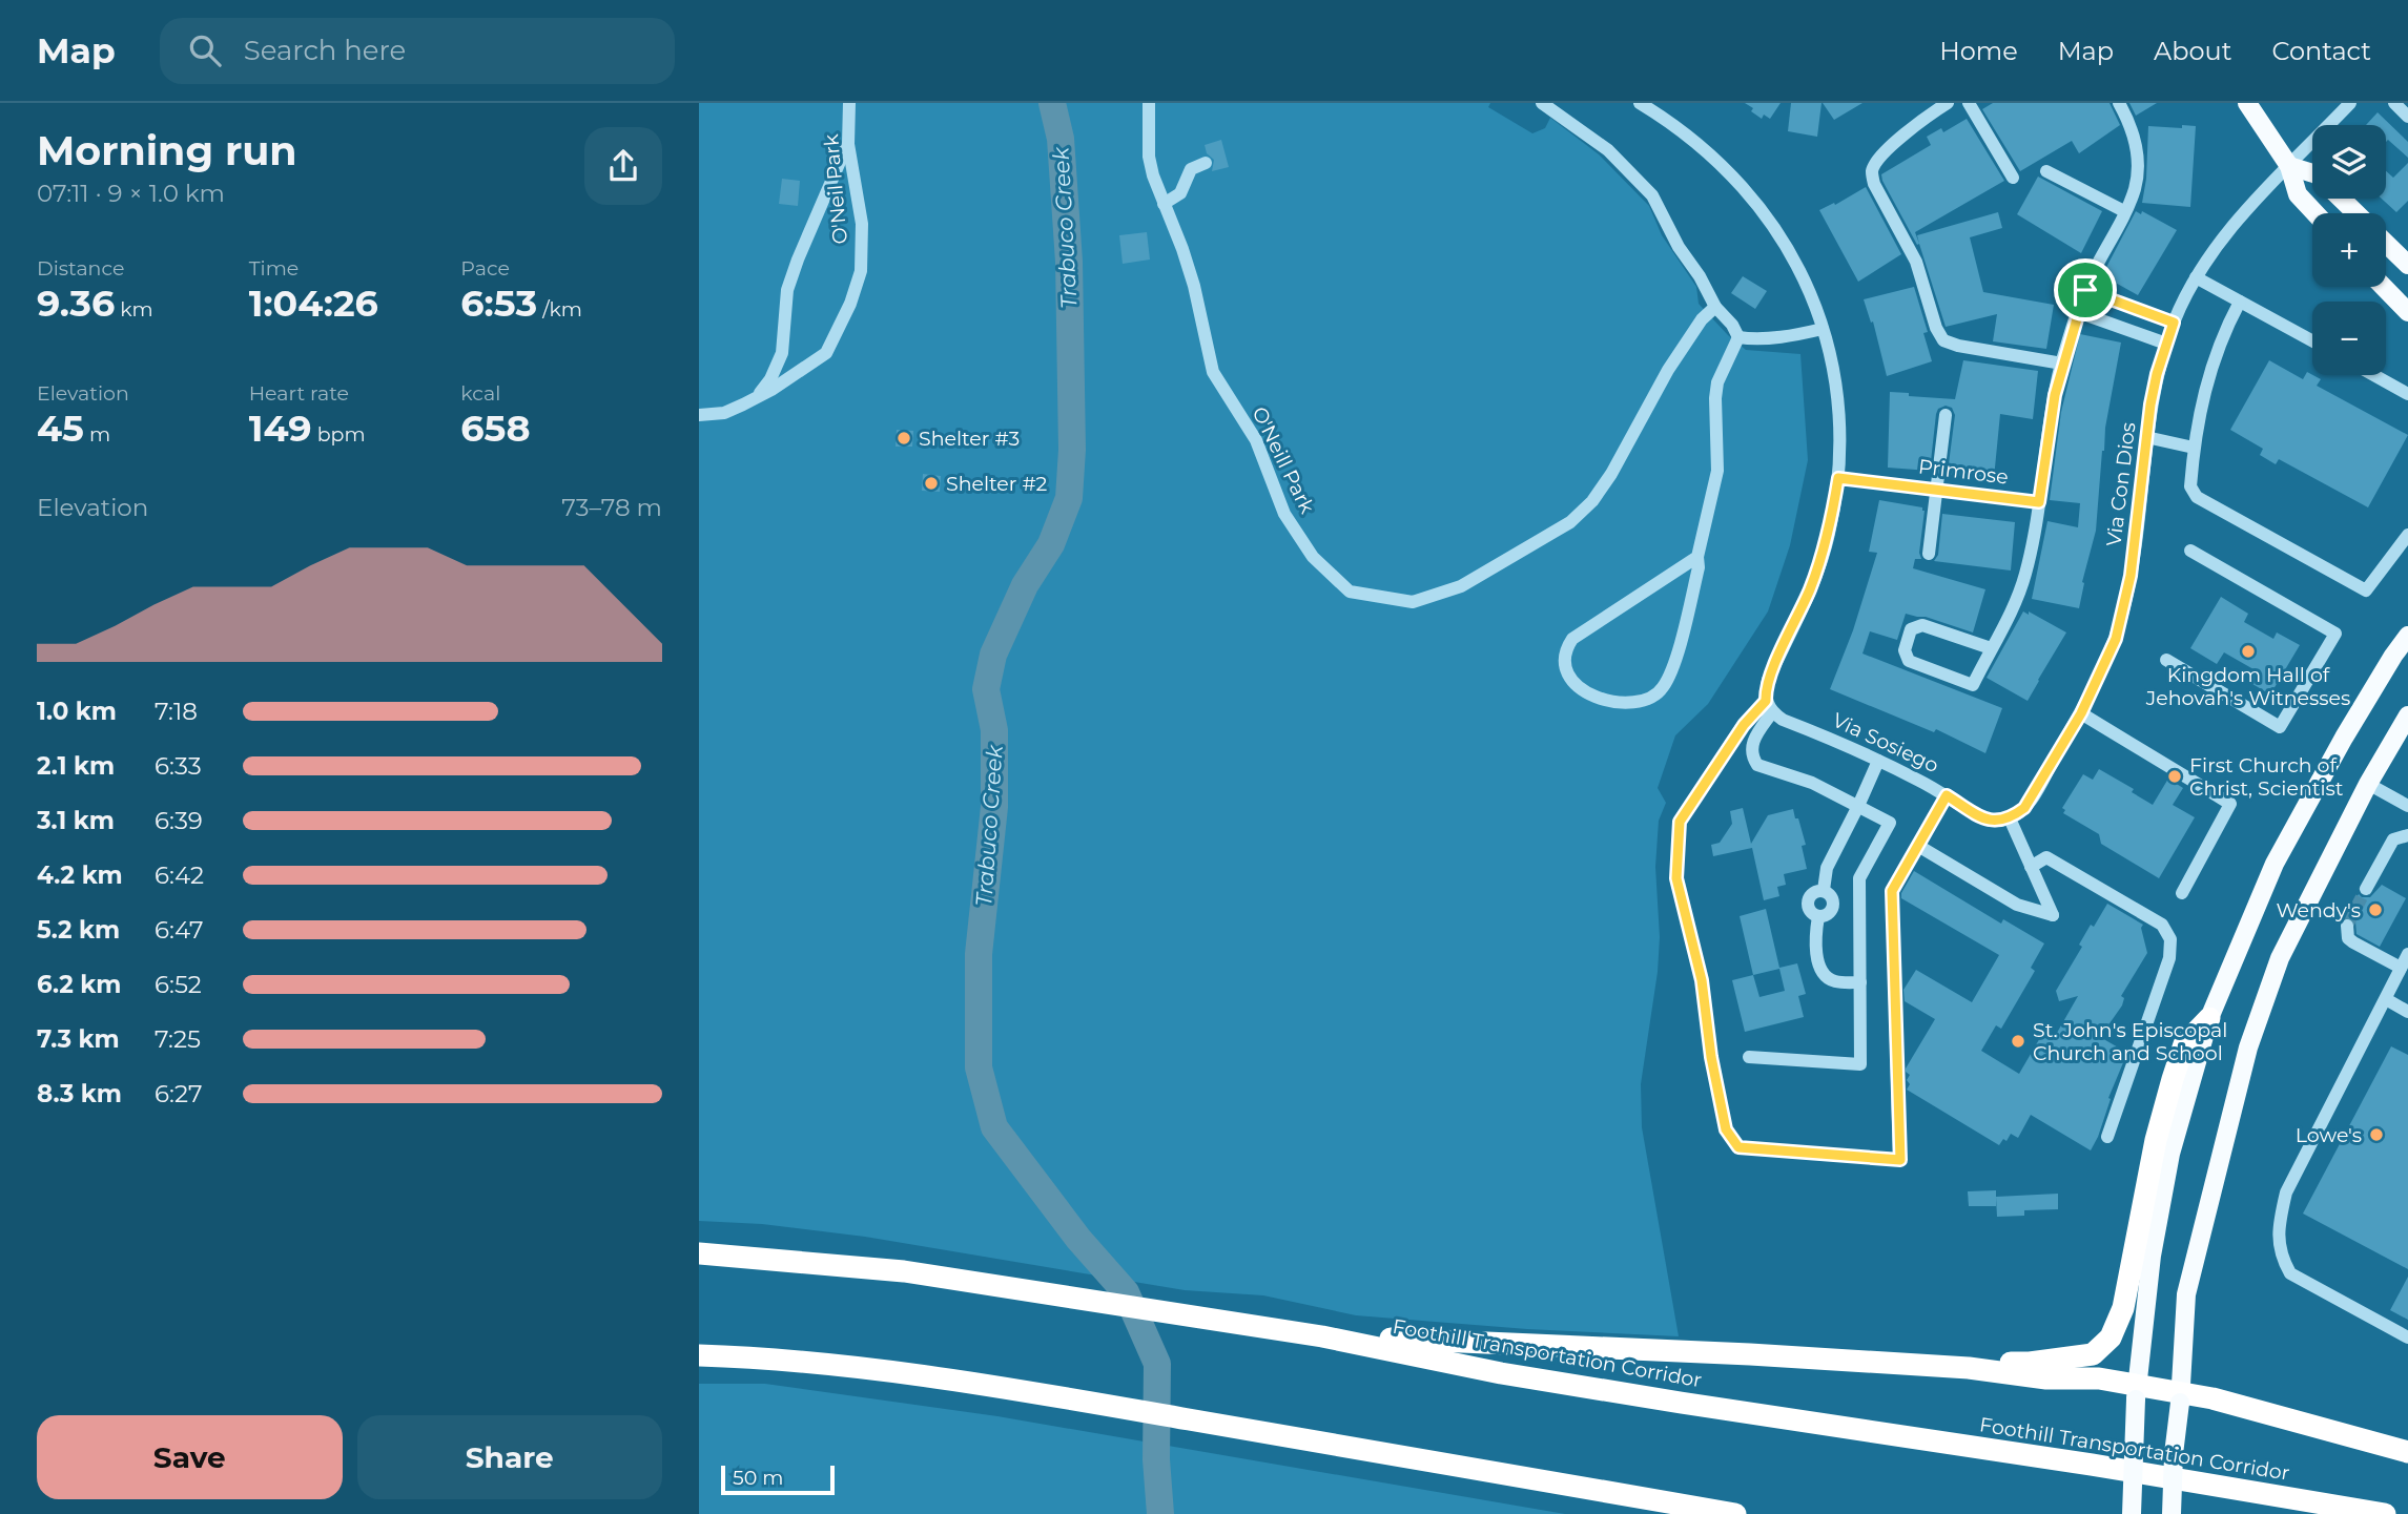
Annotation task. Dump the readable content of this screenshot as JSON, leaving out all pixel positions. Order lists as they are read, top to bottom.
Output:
{
  "streets": {
    "highway": ["Foothill Transportation Corridor"],
    "street": [
      "O'Neil Park",
      "O'Neill Park",
      "Primrose",
      "Via Con Dios",
      "Via Sosiego"
    ]
  },
  "crossings": [
    ["Via Con Dios", "Via Sosiego"]
  ],
  "water": ["Trabuco Creek"],
  "places": [
    "Shelter #3",
    "Shelter #2",
    "Kingdom Hall of Jehovah's Witnesses",
    "First Church of Christ, Scientist",
    "Wendy's",
    "St. John's Episcopal Church and School",
    "Lowe's"
  ],
  "scale_bar": "50 m",
  "page": {
    "header": "Map",
    "search": "Search here",
    "nav": [
      "Home",
      "Map",
      "About",
      "Contact"
    ],
    "heading": ["Morning run", "07:11 · 9 × 1.0 km"],
    "map_buttons": ["+", "−"],
    "stats": [
      ["Distance", "9.36 km"],
      ["Time", "1:04:26"],
      ["Pace", "6:53 /km"],
      ["Elevation", "45 m"],
      ["Heart rate", "149 bpm"],
      ["kcal", "658"]
    ],
    "chart": ["Elevation", "73–78 m"],
    "list": [
      {
        "name": "1.0 km",
        "note": "7:18"
      },
      {
        "name": "2.1 km",
        "note": "6:33"
      },
      {
        "name": "3.1 km",
        "note": "6:39"
      },
      {
        "name": "4.2 km",
        "note": "6:42"
      },
      {
        "name": "5.2 km",
        "note": "6:47"
      },
      {
        "name": "6.2 km",
        "note": "6:52"
      },
      {
        "name": "7.3 km",
        "note": "7:25"
      },
      {
        "name": "8.3 km",
        "note": "6:27"
      }
    ],
    "buttons": ["Save", "Share"],
    "scale": "50 m"
  }
}
